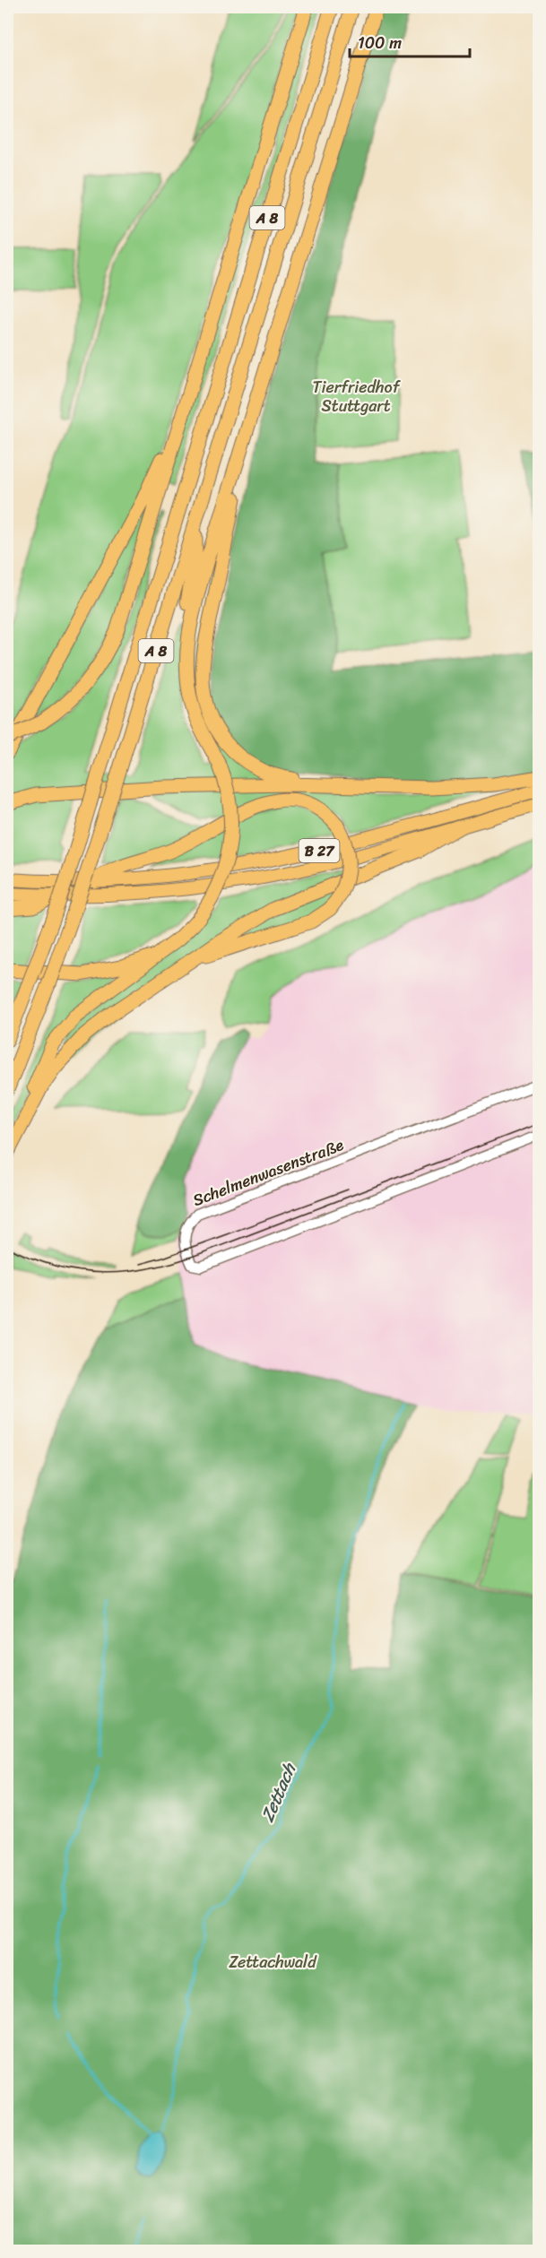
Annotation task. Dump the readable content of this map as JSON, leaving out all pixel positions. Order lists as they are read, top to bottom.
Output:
{
  "streets": {
    "highway": ["A 8", "B 27"],
    "street": ["Schelmenwasenstraße"]
  },
  "water": ["Zettach"],
  "parks": ["Tierfriedhof Stuttgart", "Zettachwald"],
  "scale_bar": "100 m"
}
